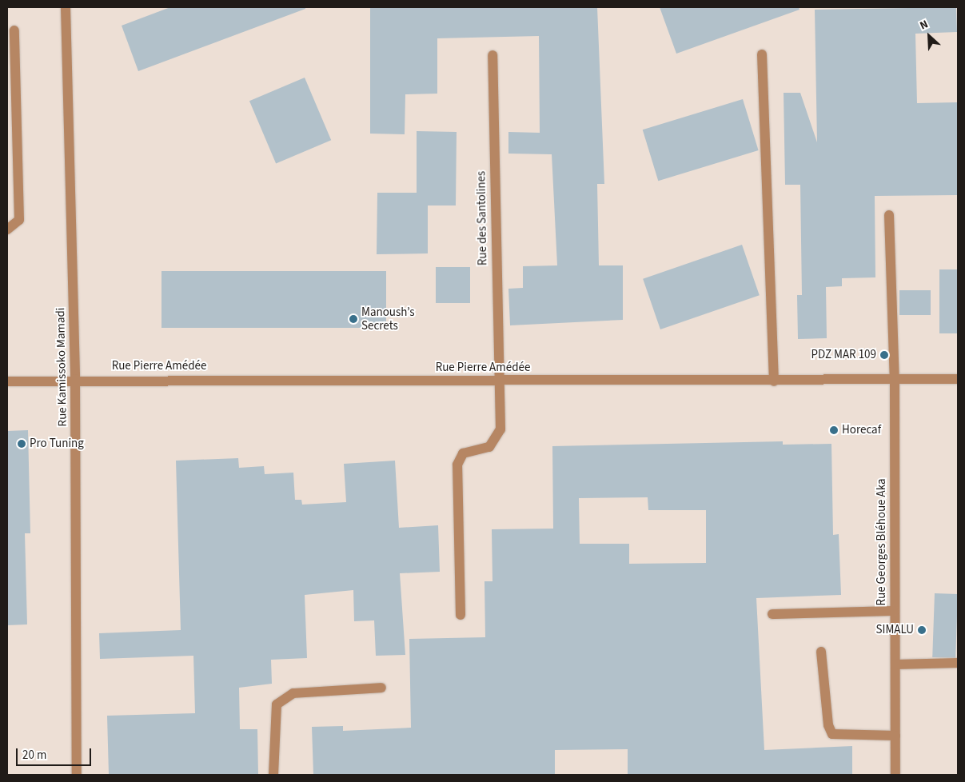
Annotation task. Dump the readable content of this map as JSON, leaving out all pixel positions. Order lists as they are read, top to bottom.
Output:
{
  "streets": {
    "street": [
      "Rue des Santolines",
      "Rue Pierre Amédée",
      "Rue Kamissoko Mamadi",
      "Rue Georges Bléhoue Aka"
    ]
  },
  "crossings": [
    ["Rue des Santolines", "Rue Pierre Amédée"],
    ["Rue Pierre Amédée", "Rue Kamissoko Mamadi"],
    ["Rue Pierre Amédée", "Rue Georges Bléhoue Aka"]
  ],
  "places": [
    "Manoush’s Secrets",
    "PDZ MAR 109",
    "Horecaf",
    "Pro Tuning",
    "SIMALU"
  ],
  "scale_bar": "20 m",
  "north": "top left"
}
